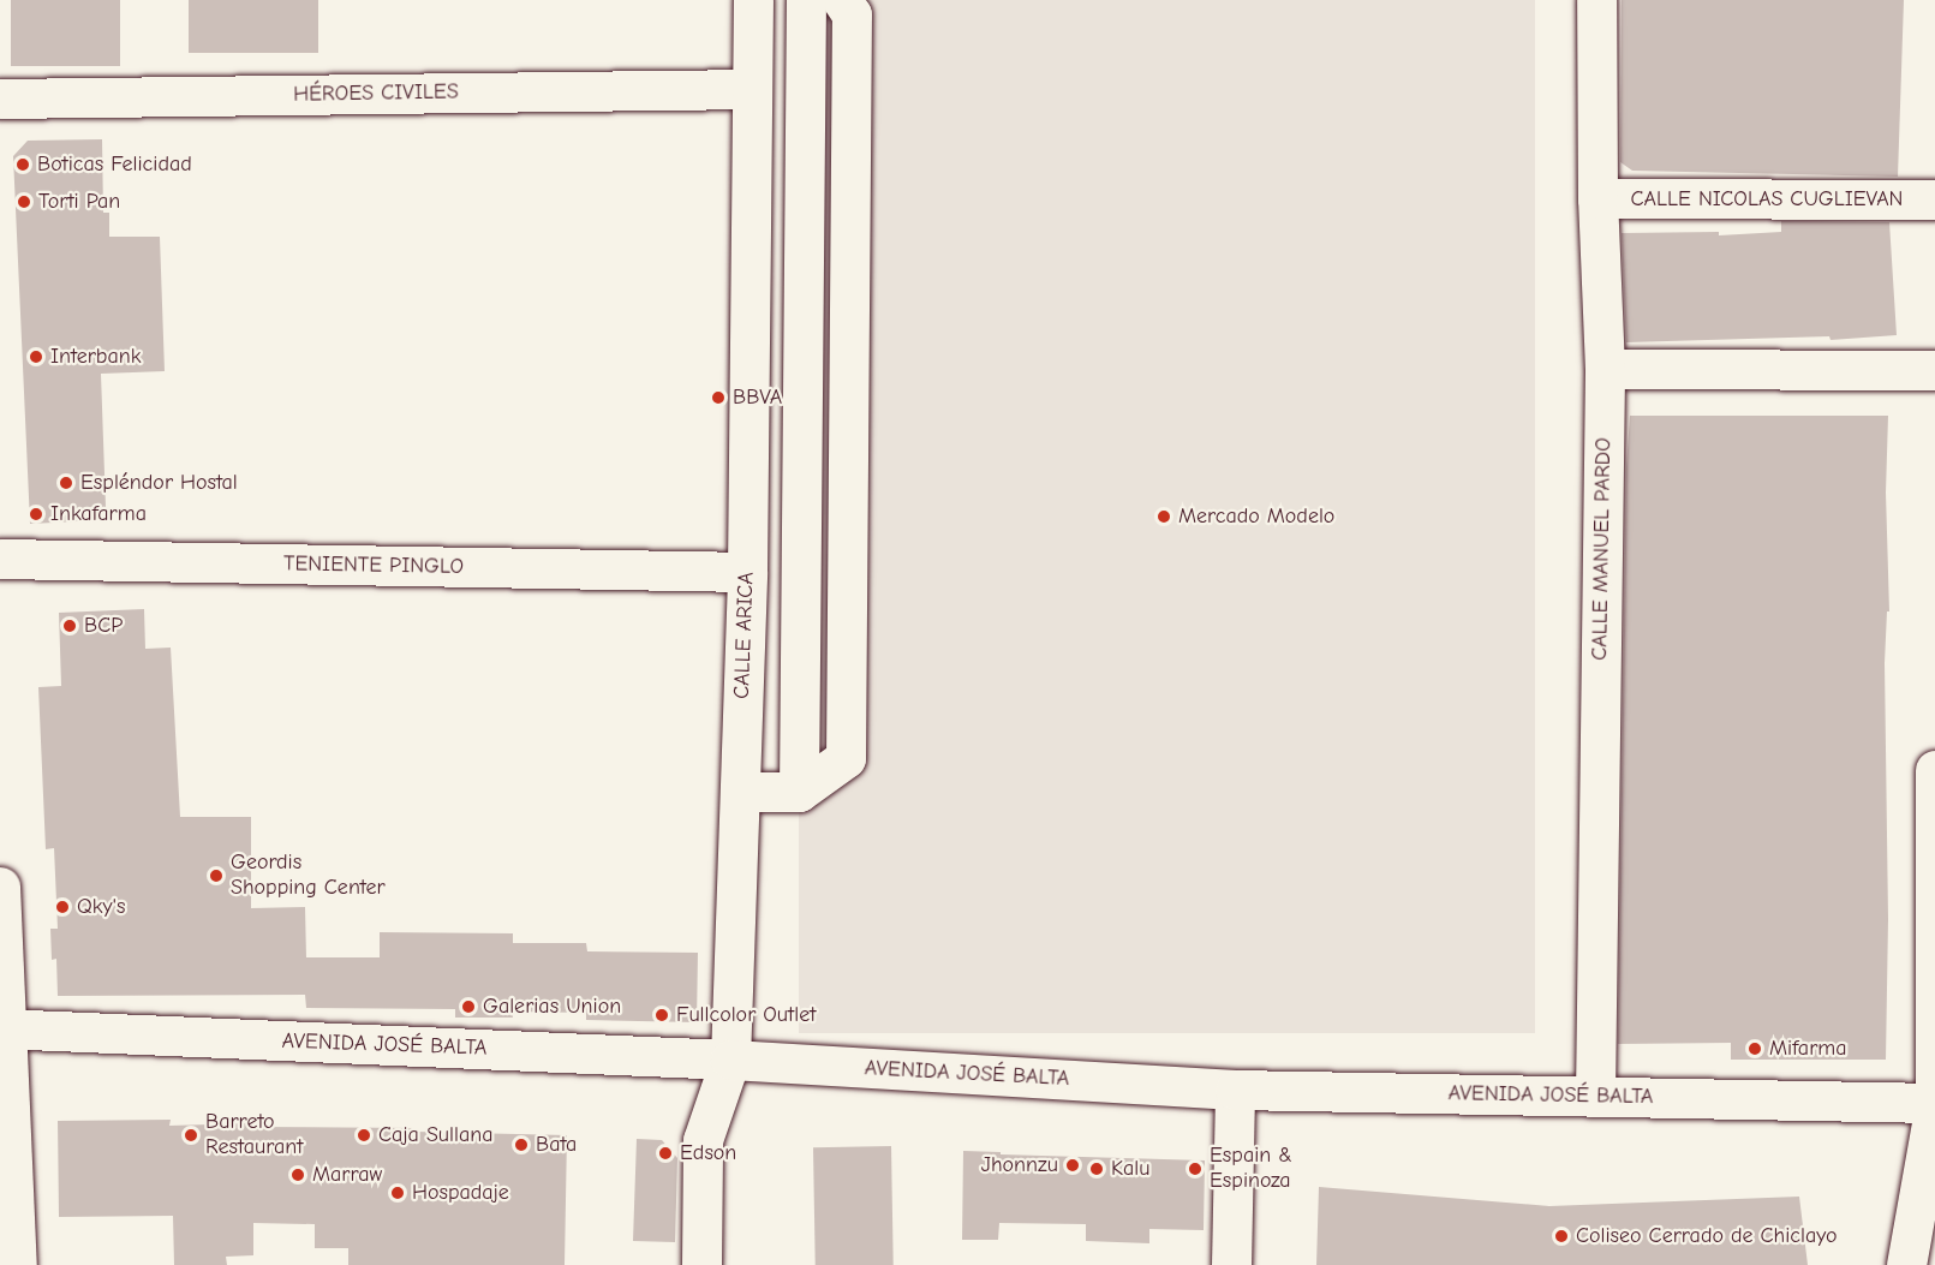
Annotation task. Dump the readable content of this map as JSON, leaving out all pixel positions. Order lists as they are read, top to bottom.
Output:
{
  "streets": {
    "street": [
      "HÉROES CIVILES",
      "CALLE NICOLAS CUGLIEVAN",
      "CALLE MANUEL PARDO",
      "TENIENTE PINGLO",
      "CALLE ARICA",
      "AVENIDA JOSÉ BALTA"
    ]
  },
  "crossings": [
    ["HÉROES CIVILES", "CALLE ARICA"],
    ["CALLE NICOLAS CUGLIEVAN", "CALLE MANUEL PARDO"],
    ["CALLE MANUEL PARDO", "AVENIDA JOSÉ BALTA"],
    ["TENIENTE PINGLO", "CALLE ARICA"],
    ["CALLE ARICA", "AVENIDA JOSÉ BALTA"]
  ],
  "places": [
    "Boticas Felicidad",
    "Torti Pan",
    "Interbank",
    "BBVA",
    "Espléndor Hostal",
    "Inkafarma",
    "Mercado Modelo",
    "BCP",
    "Geordis Shopping Center",
    "Qky's",
    "Galerias Union",
    "Fullcolor Outlet",
    "Mifarma",
    "Barreto Restaurant",
    "Caja Sullana",
    "Bata",
    "Edson",
    "Jhonnzu",
    "Kalu",
    "Espain & Espinoza",
    "Marraw",
    "Hospadaje",
    "Coliseo Cerrado de Chiclayo"
  ]
}
